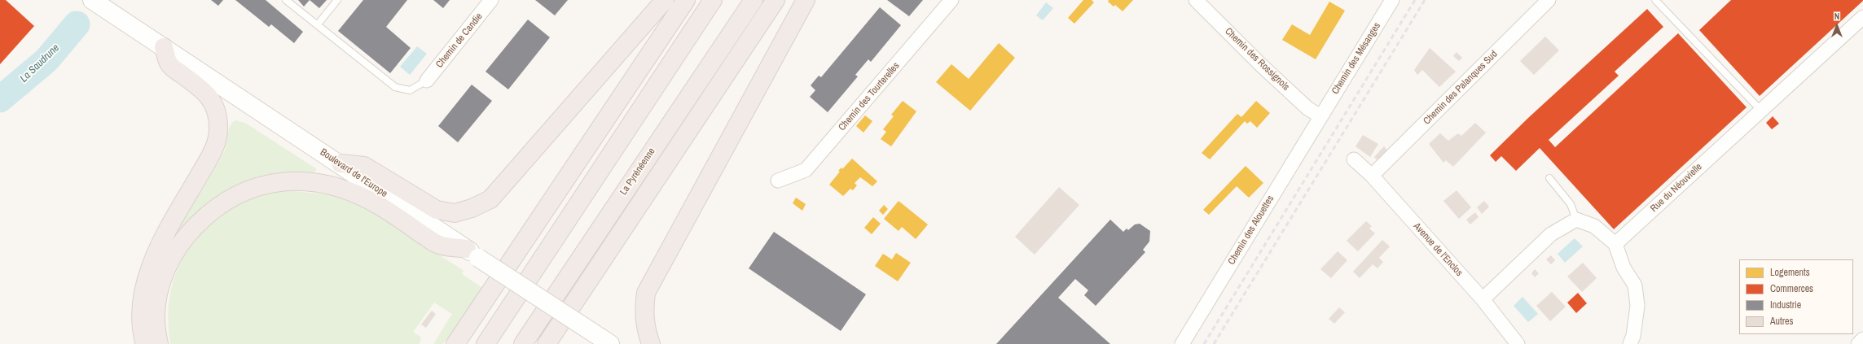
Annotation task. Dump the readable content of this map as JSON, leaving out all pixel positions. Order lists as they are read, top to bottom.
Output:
{
  "streets": {
    "highway": ["La Pyrénéenne"],
    "street": [
      "Chemin de Candie",
      "Chemin des Mésanges",
      "Chemin des Rossignols",
      "Chemin des Palanques Sud",
      "Chemin des Tourterelles",
      "Boulevard de l'Europe",
      "Rue du Néouvielle",
      "Chemin des Alouettes",
      "Avenue de l'Enclos"
    ]
  },
  "crossings": [
    ["Chemin des Mésanges", "Chemin des Rossignols"],
    ["Chemin des Mésanges", "Chemin des Alouettes"],
    ["Chemin des Rossignols", "Chemin des Alouettes"],
    ["Chemin des Palanques Sud", "Avenue de l'Enclos"]
  ],
  "water": ["La Saudrune"],
  "legend": [
    "Logements",
    "Commerces",
    "Industrie",
    "Autres"
  ],
  "north": "top"
}
